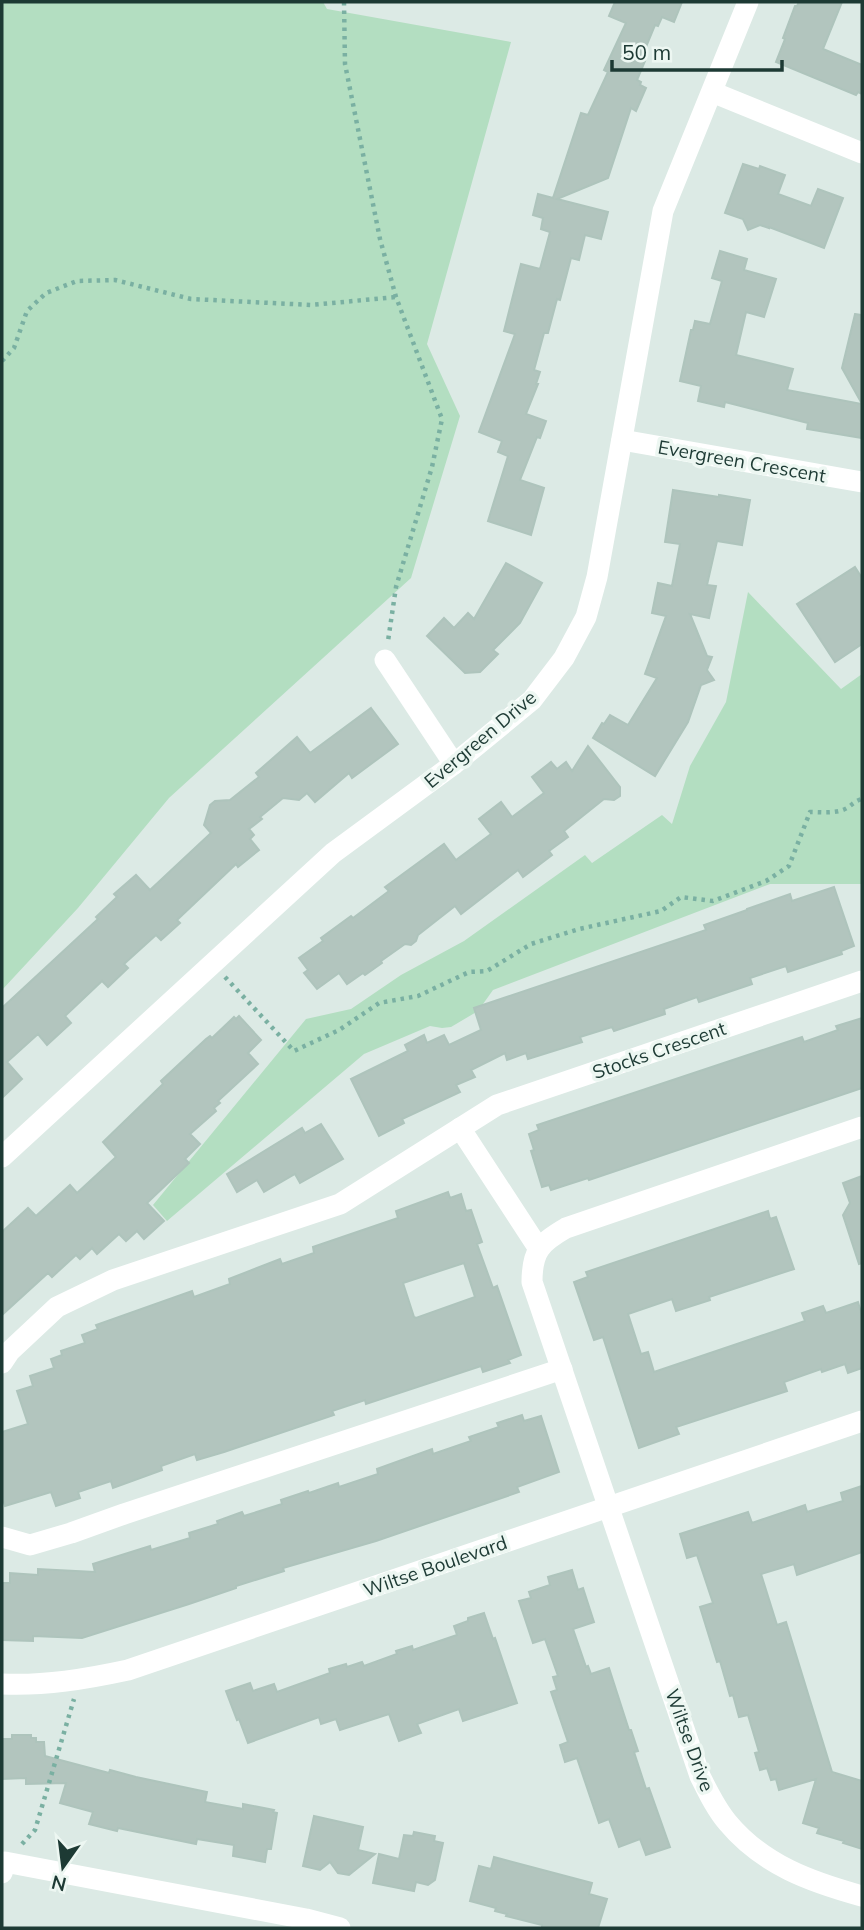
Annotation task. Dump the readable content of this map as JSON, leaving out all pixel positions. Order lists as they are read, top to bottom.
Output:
{
  "streets": {
    "street": [
      "Evergreen Crescent",
      "Evergreen Drive",
      "Stocks Crescent",
      "Wiltse Boulevard",
      "Wiltse Drive"
    ]
  },
  "crossings": [
    ["Evergreen Crescent", "Evergreen Drive"],
    ["Wiltse Boulevard", "Wiltse Drive"]
  ],
  "scale_bar": "50 m",
  "north": "bottom"
}
